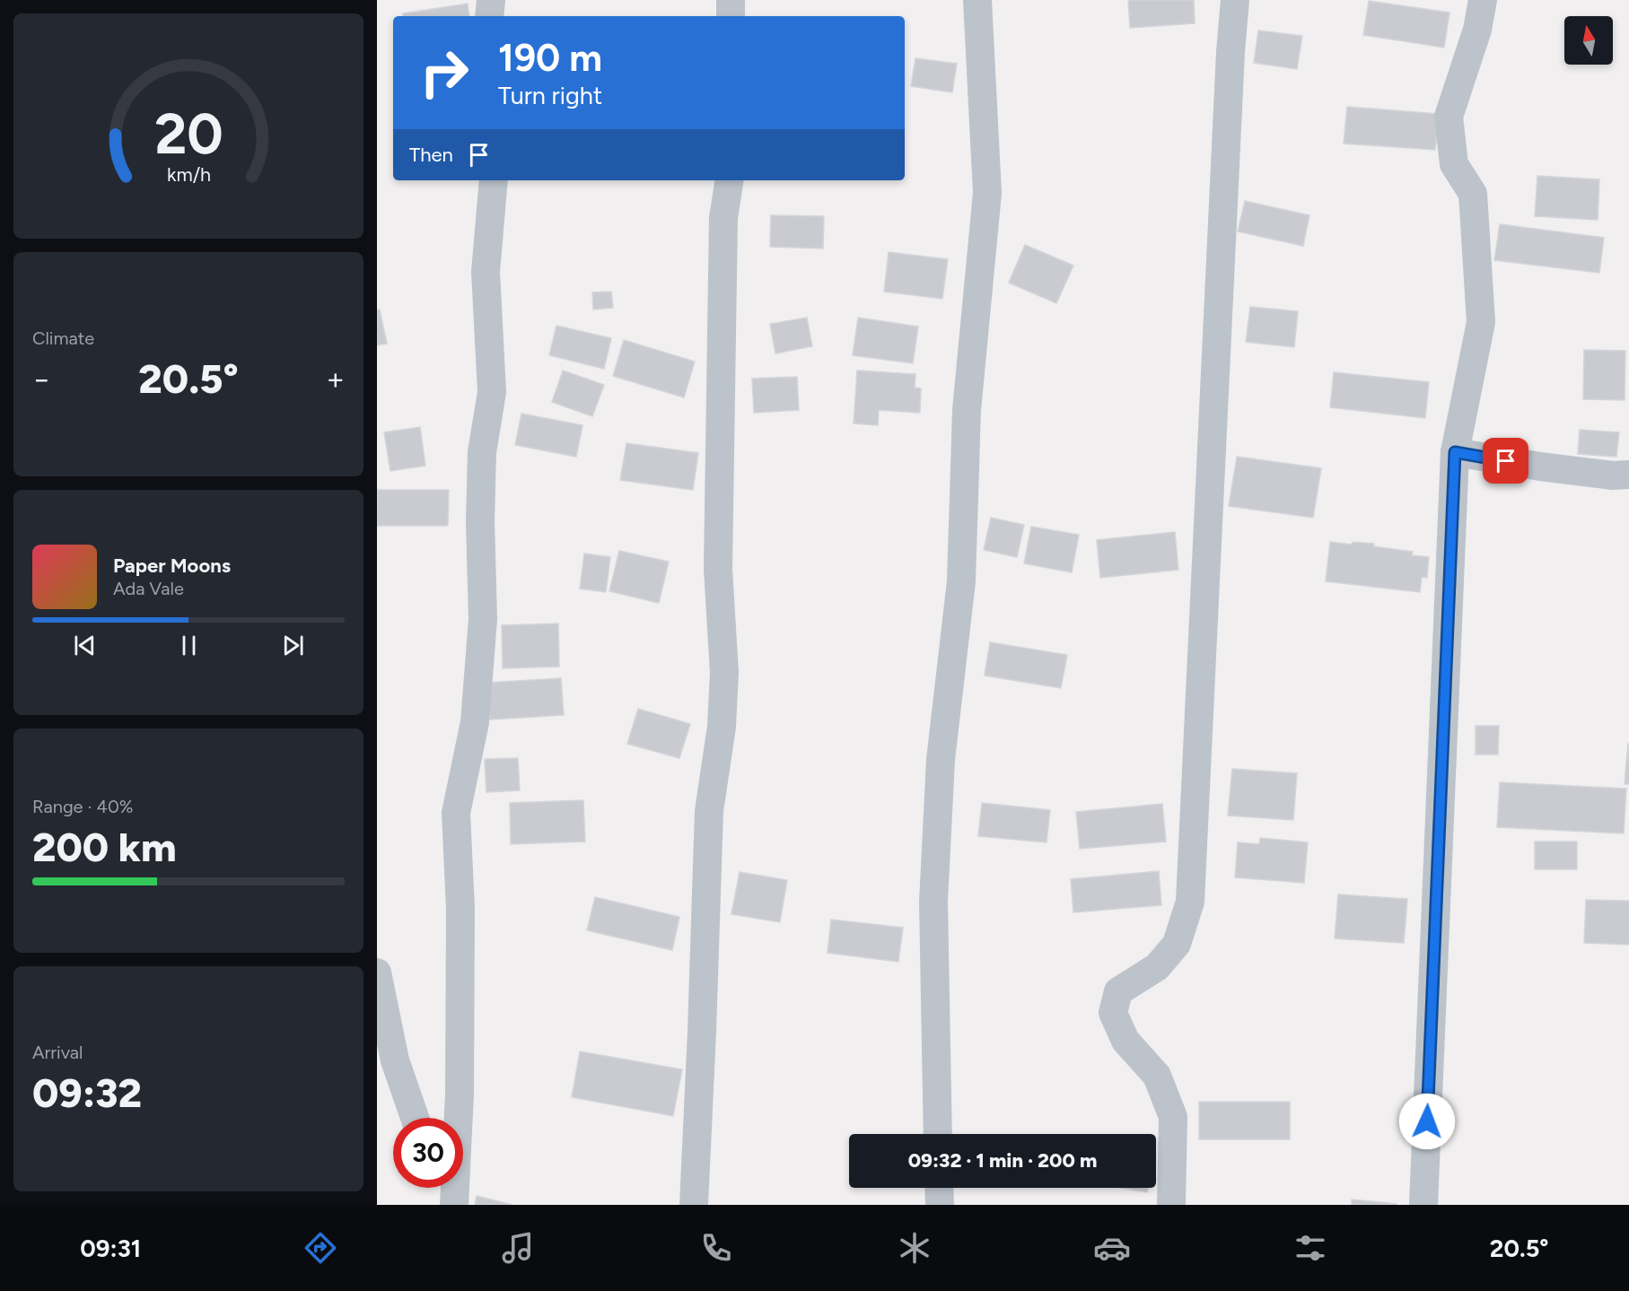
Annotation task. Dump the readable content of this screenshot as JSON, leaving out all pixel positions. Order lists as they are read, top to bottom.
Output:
{
  "north": "top",
  "page": {
    "turn": ["190 m", "Turn right"],
    "then": "Then",
    "tile": [
      "Climate",
      ["Range · 40%", "200 km"],
      ["Arrival", "09:32"]
    ],
    "heat": ["−", "20.5°", "+"],
    "song": ["Paper Moons", "Ada Vale"],
    "limit": "30",
    "trip": "09:32 · 1 min · 200 m",
    "tabs": ["09:31", "20.5°"],
    "gauge": ["20", "km/h"]
  }
}
